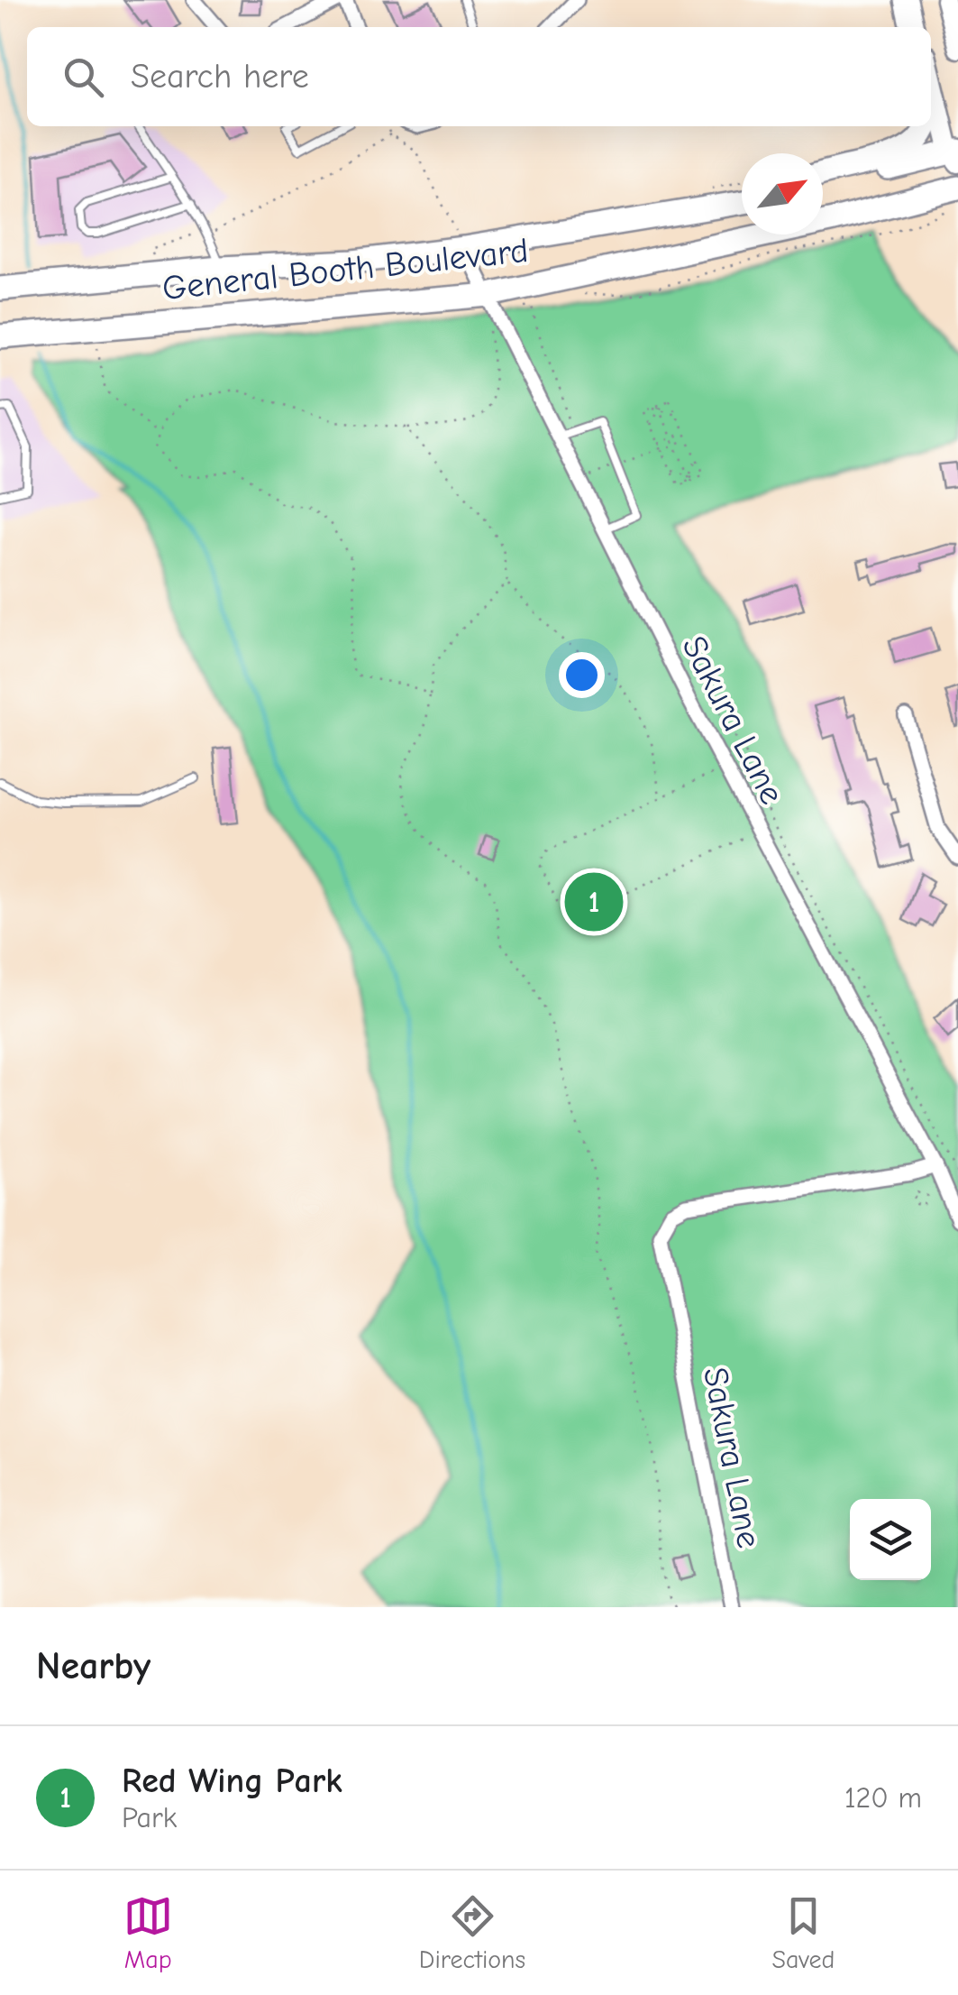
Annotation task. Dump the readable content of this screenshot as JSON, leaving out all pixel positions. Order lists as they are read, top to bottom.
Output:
{
  "streets": {
    "highway": ["General Booth Boulevard"],
    "street": ["Sakura Lane"]
  },
  "crossings": [
    ["General Booth Boulevard", "Sakura Lane"]
  ],
  "north": "top right",
  "page": {
    "search": "Search here",
    "pins": "1",
    "heading": "Nearby",
    "list": [
      {
        "mark": "1",
        "name": "Red Wing Park",
        "note": "Park",
        "value": "120 m"
      }
    ],
    "nav": ["Map", "Directions", "Saved"]
  }
}
